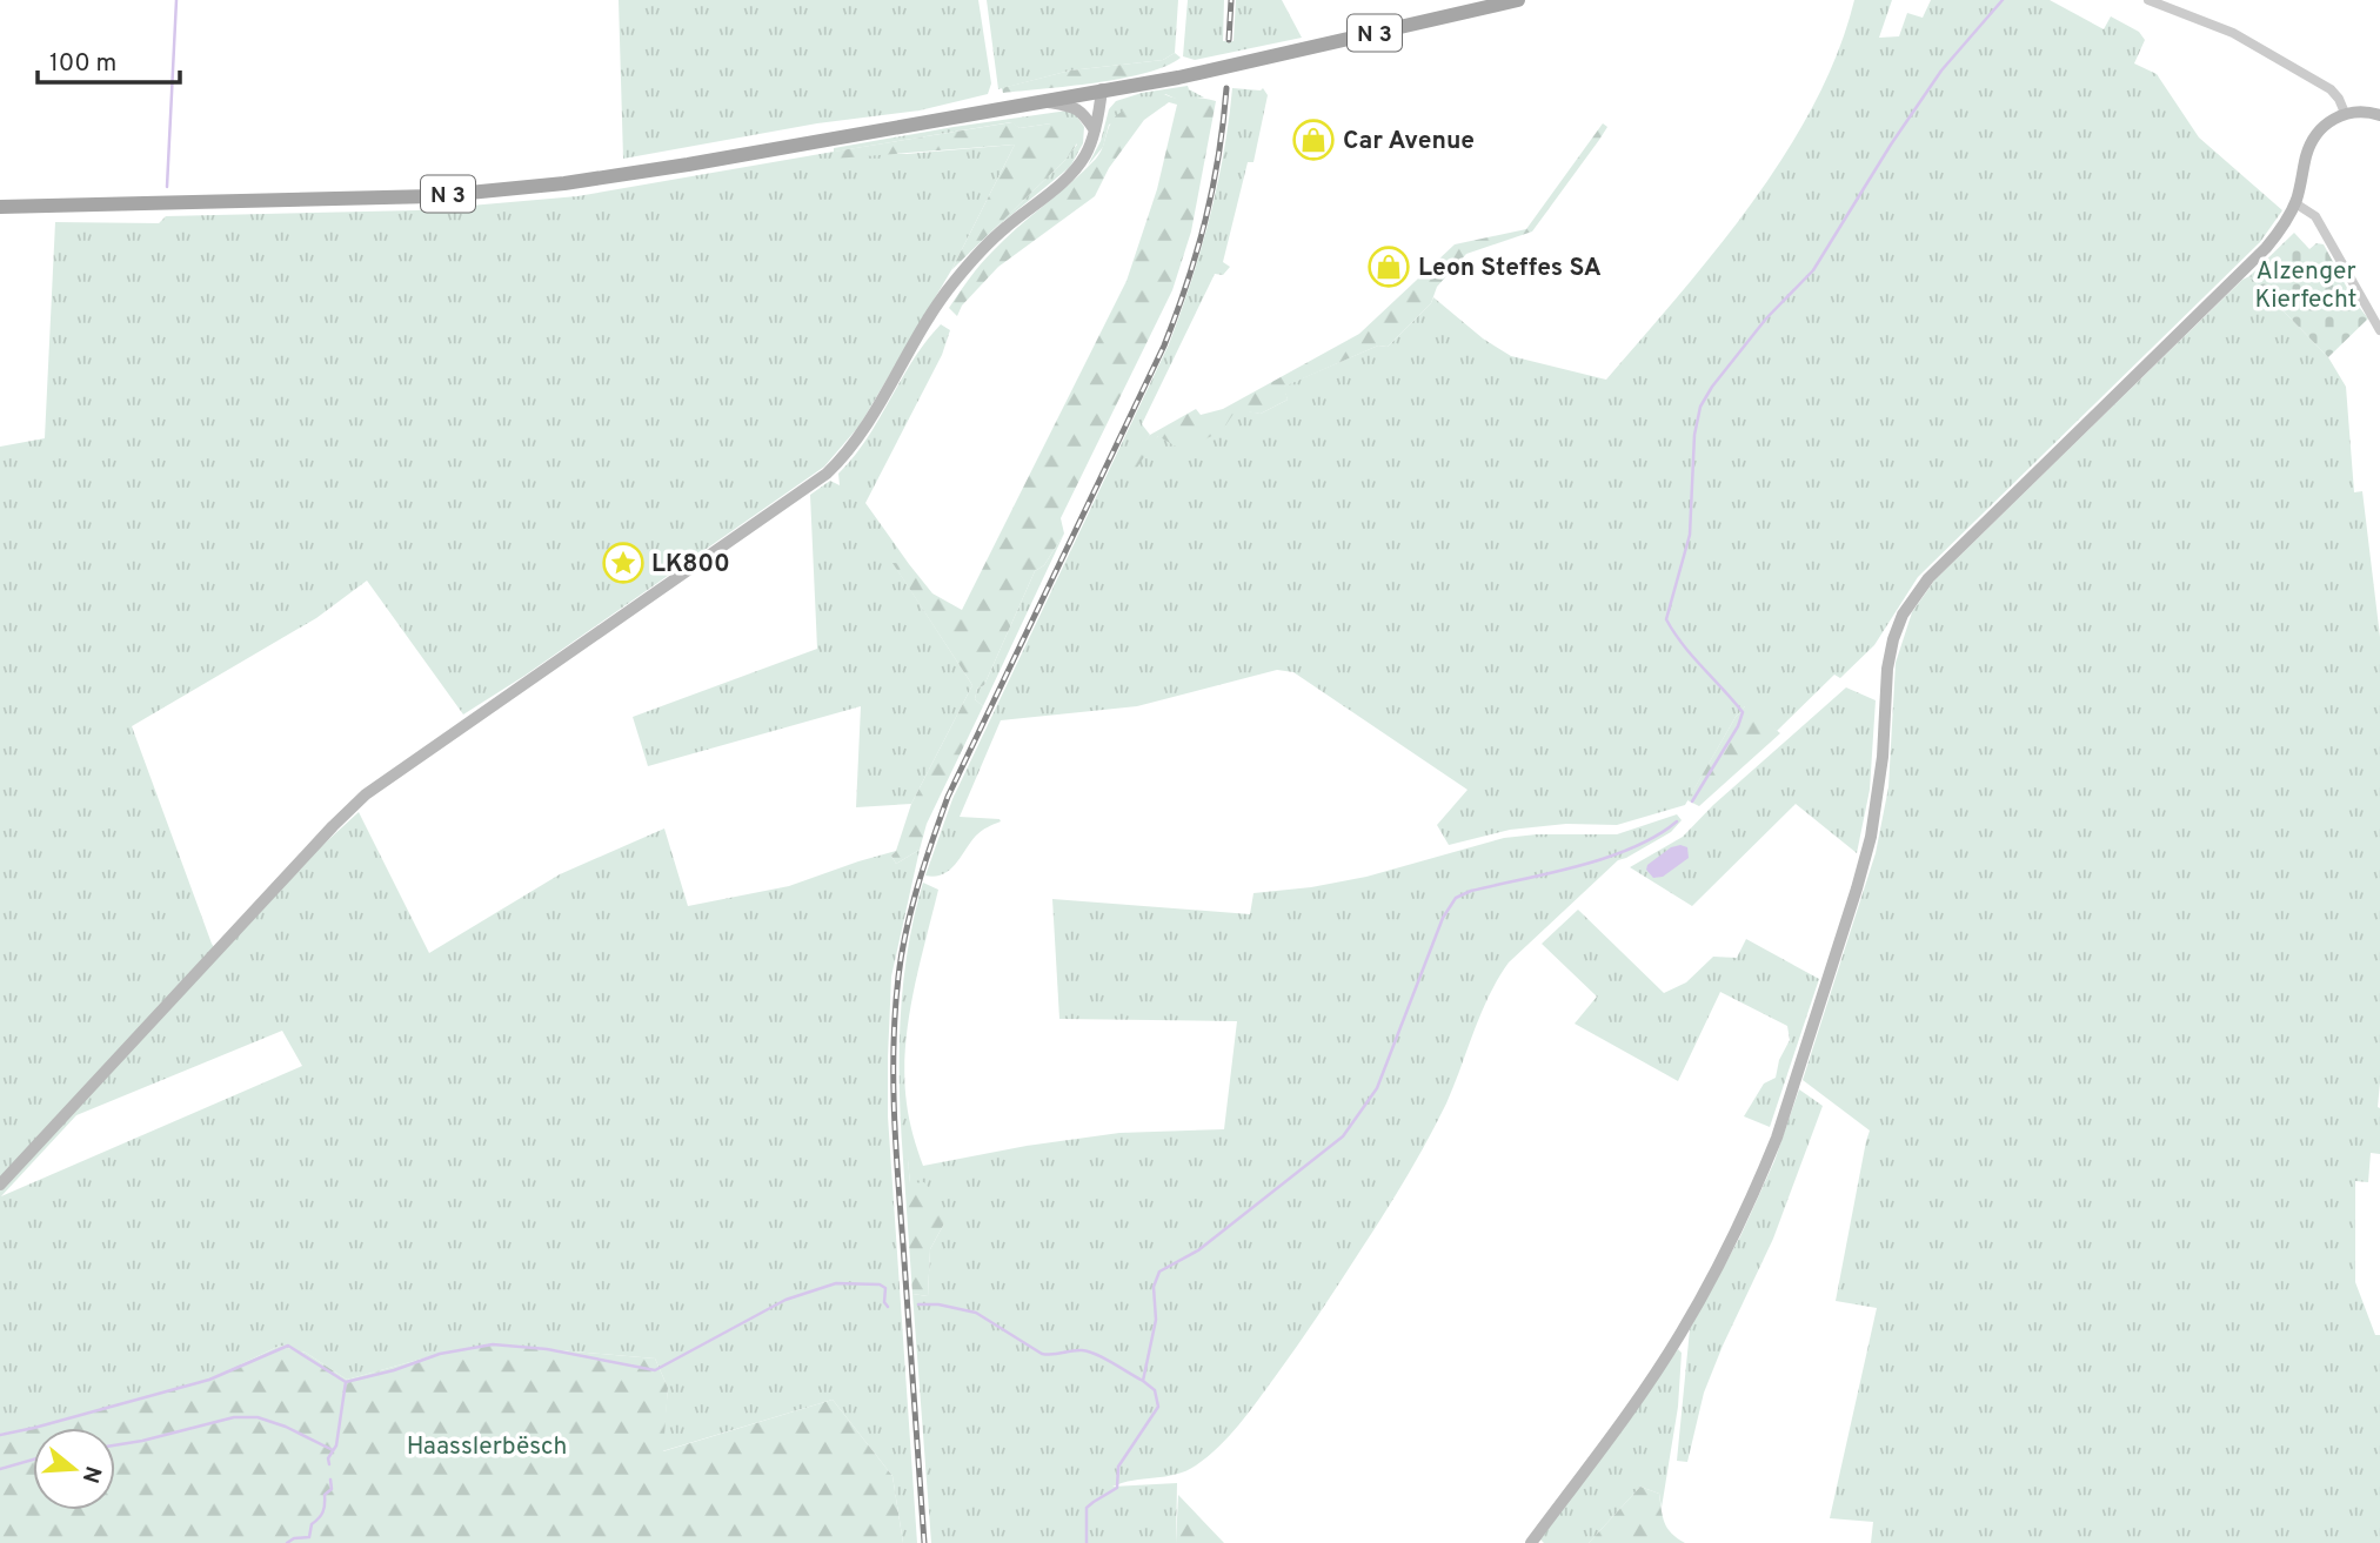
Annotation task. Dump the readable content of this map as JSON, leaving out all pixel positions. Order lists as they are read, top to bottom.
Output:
{
  "streets": {
    "main road": ["N 3"]
  },
  "parks": ["Alzenger Kierfecht", "Haasslerbësch"],
  "places": {
    "shop": ["Car Avenue", "Leon Steffes SA"],
    "place": ["LK800"]
  },
  "scale_bar": "100 m",
  "north": "right"
}
